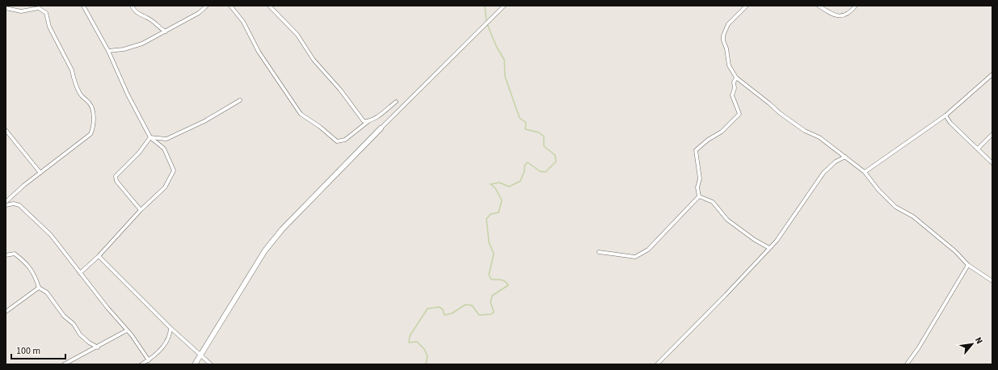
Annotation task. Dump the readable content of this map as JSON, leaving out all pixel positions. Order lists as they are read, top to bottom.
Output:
{
  "scale_bar": "100 m",
  "north": "top right"
}
